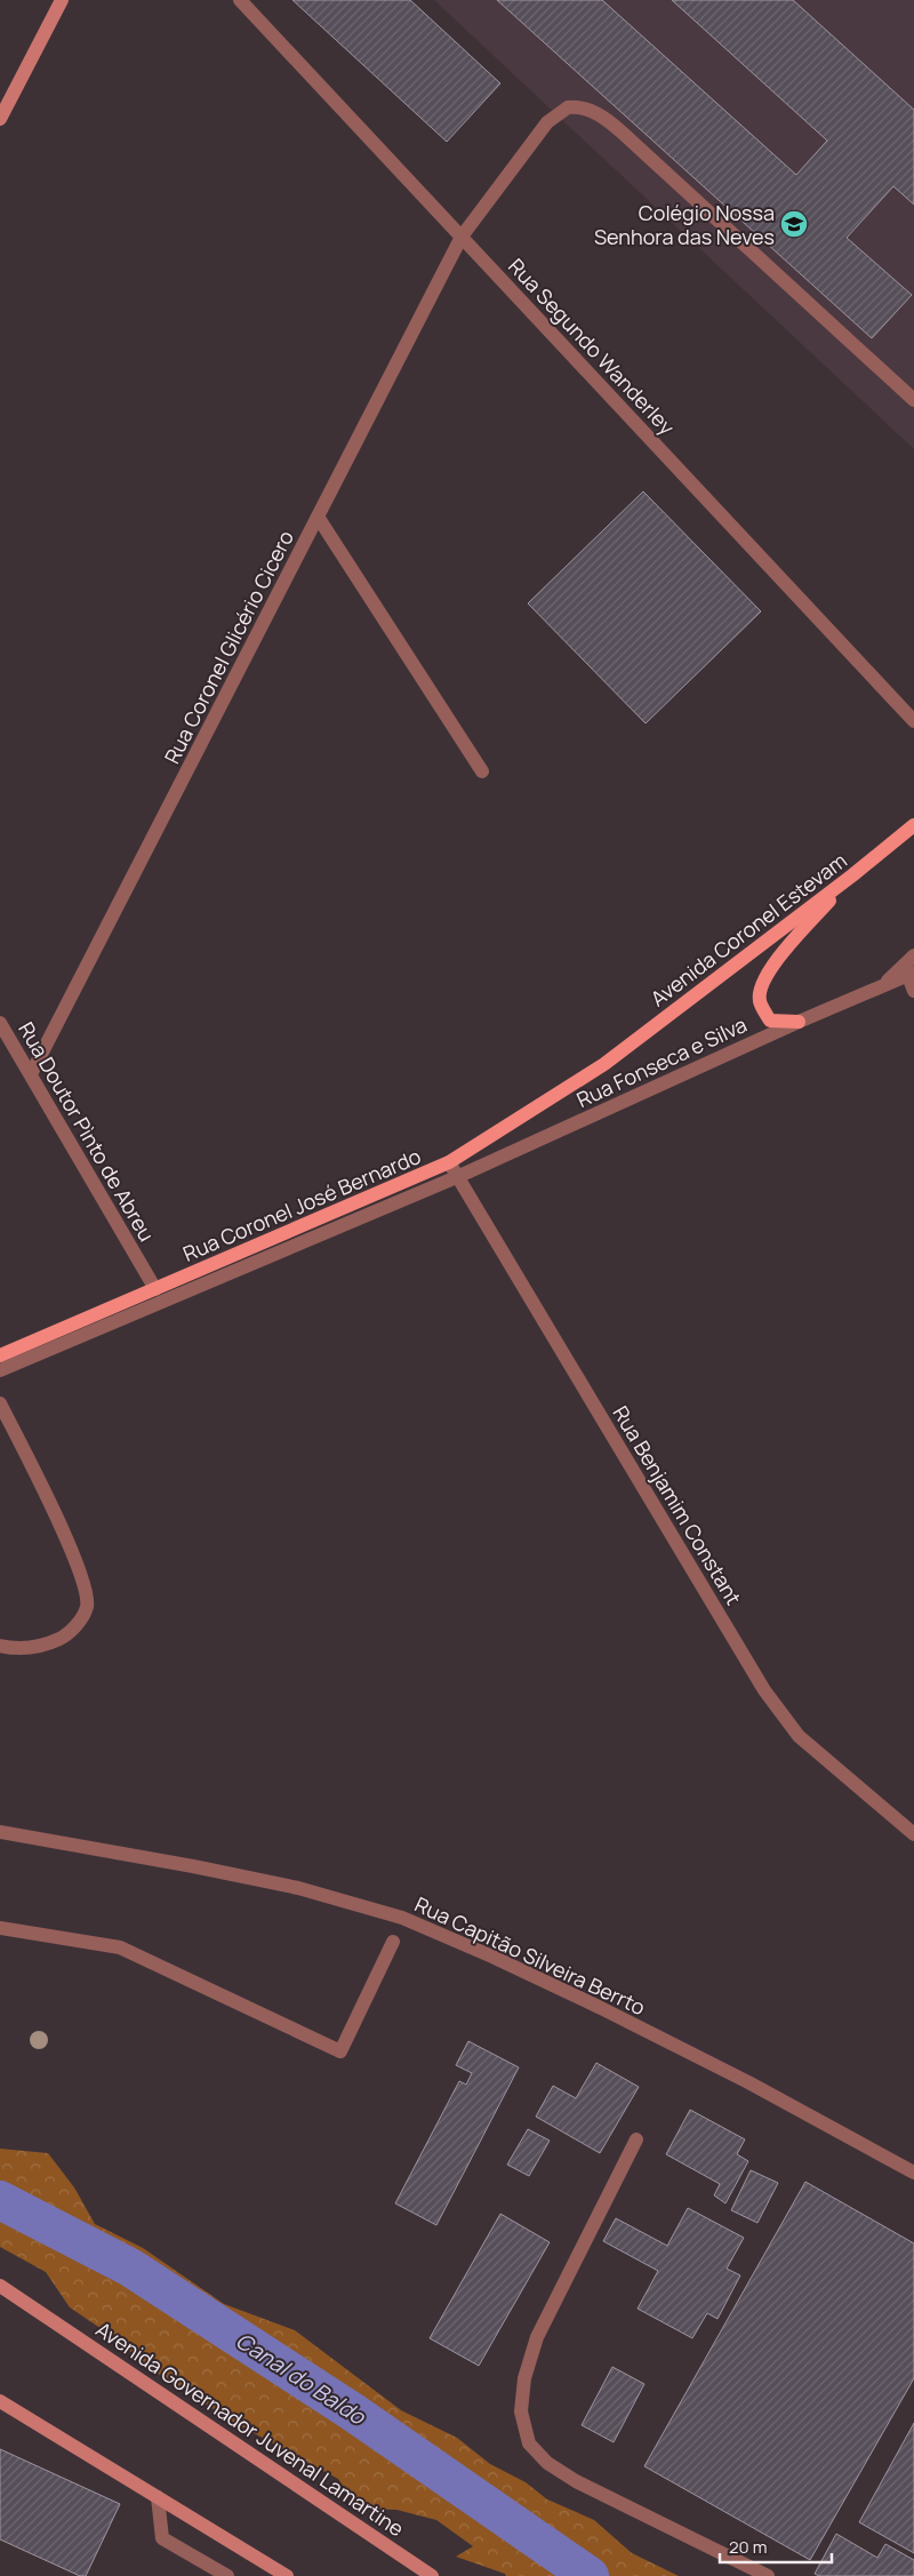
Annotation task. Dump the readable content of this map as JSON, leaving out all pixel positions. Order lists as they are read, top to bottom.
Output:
{
  "streets": {
    "main road": ["Avenida Coronel Estevam", "Rua Coronel José Bernardo", "Avenida Governador Juvenal Lamartine"],
    "street": [
      "Rua Segundo Wanderley",
      "Rua Coronel Glicério Cicero",
      "Rua Fonseca e Silva",
      "Rua Doutor Pìnto de Abreu",
      "Rua Benjamim Constant",
      "Rua Capitão Silveira Berrto"
    ]
  },
  "crossings": [
    ["Rua Segundo Wanderley", "Rua Coronel Glicério Cicero"],
    ["Rua Coronel Glicério Cicero", "Rua Doutor Pìnto de Abreu"],
    ["Avenida Coronel Estevam", "Rua Coronel José Bernardo"],
    ["Rua Fonseca e Silva", "Rua Coronel José Bernardo"],
    ["Rua Fonseca e Silva", "Rua Benjamim Constant"],
    ["Rua Doutor Pìnto de Abreu", "Rua Coronel José Bernardo"],
    ["Rua Coronel José Bernardo", "Rua Benjamim Constant"]
  ],
  "water": ["Canal do Baldo"],
  "places": {
    "school or university": ["Colégio Nossa Senhora das Neves"]
  },
  "scale_bar": "20 m"
}
